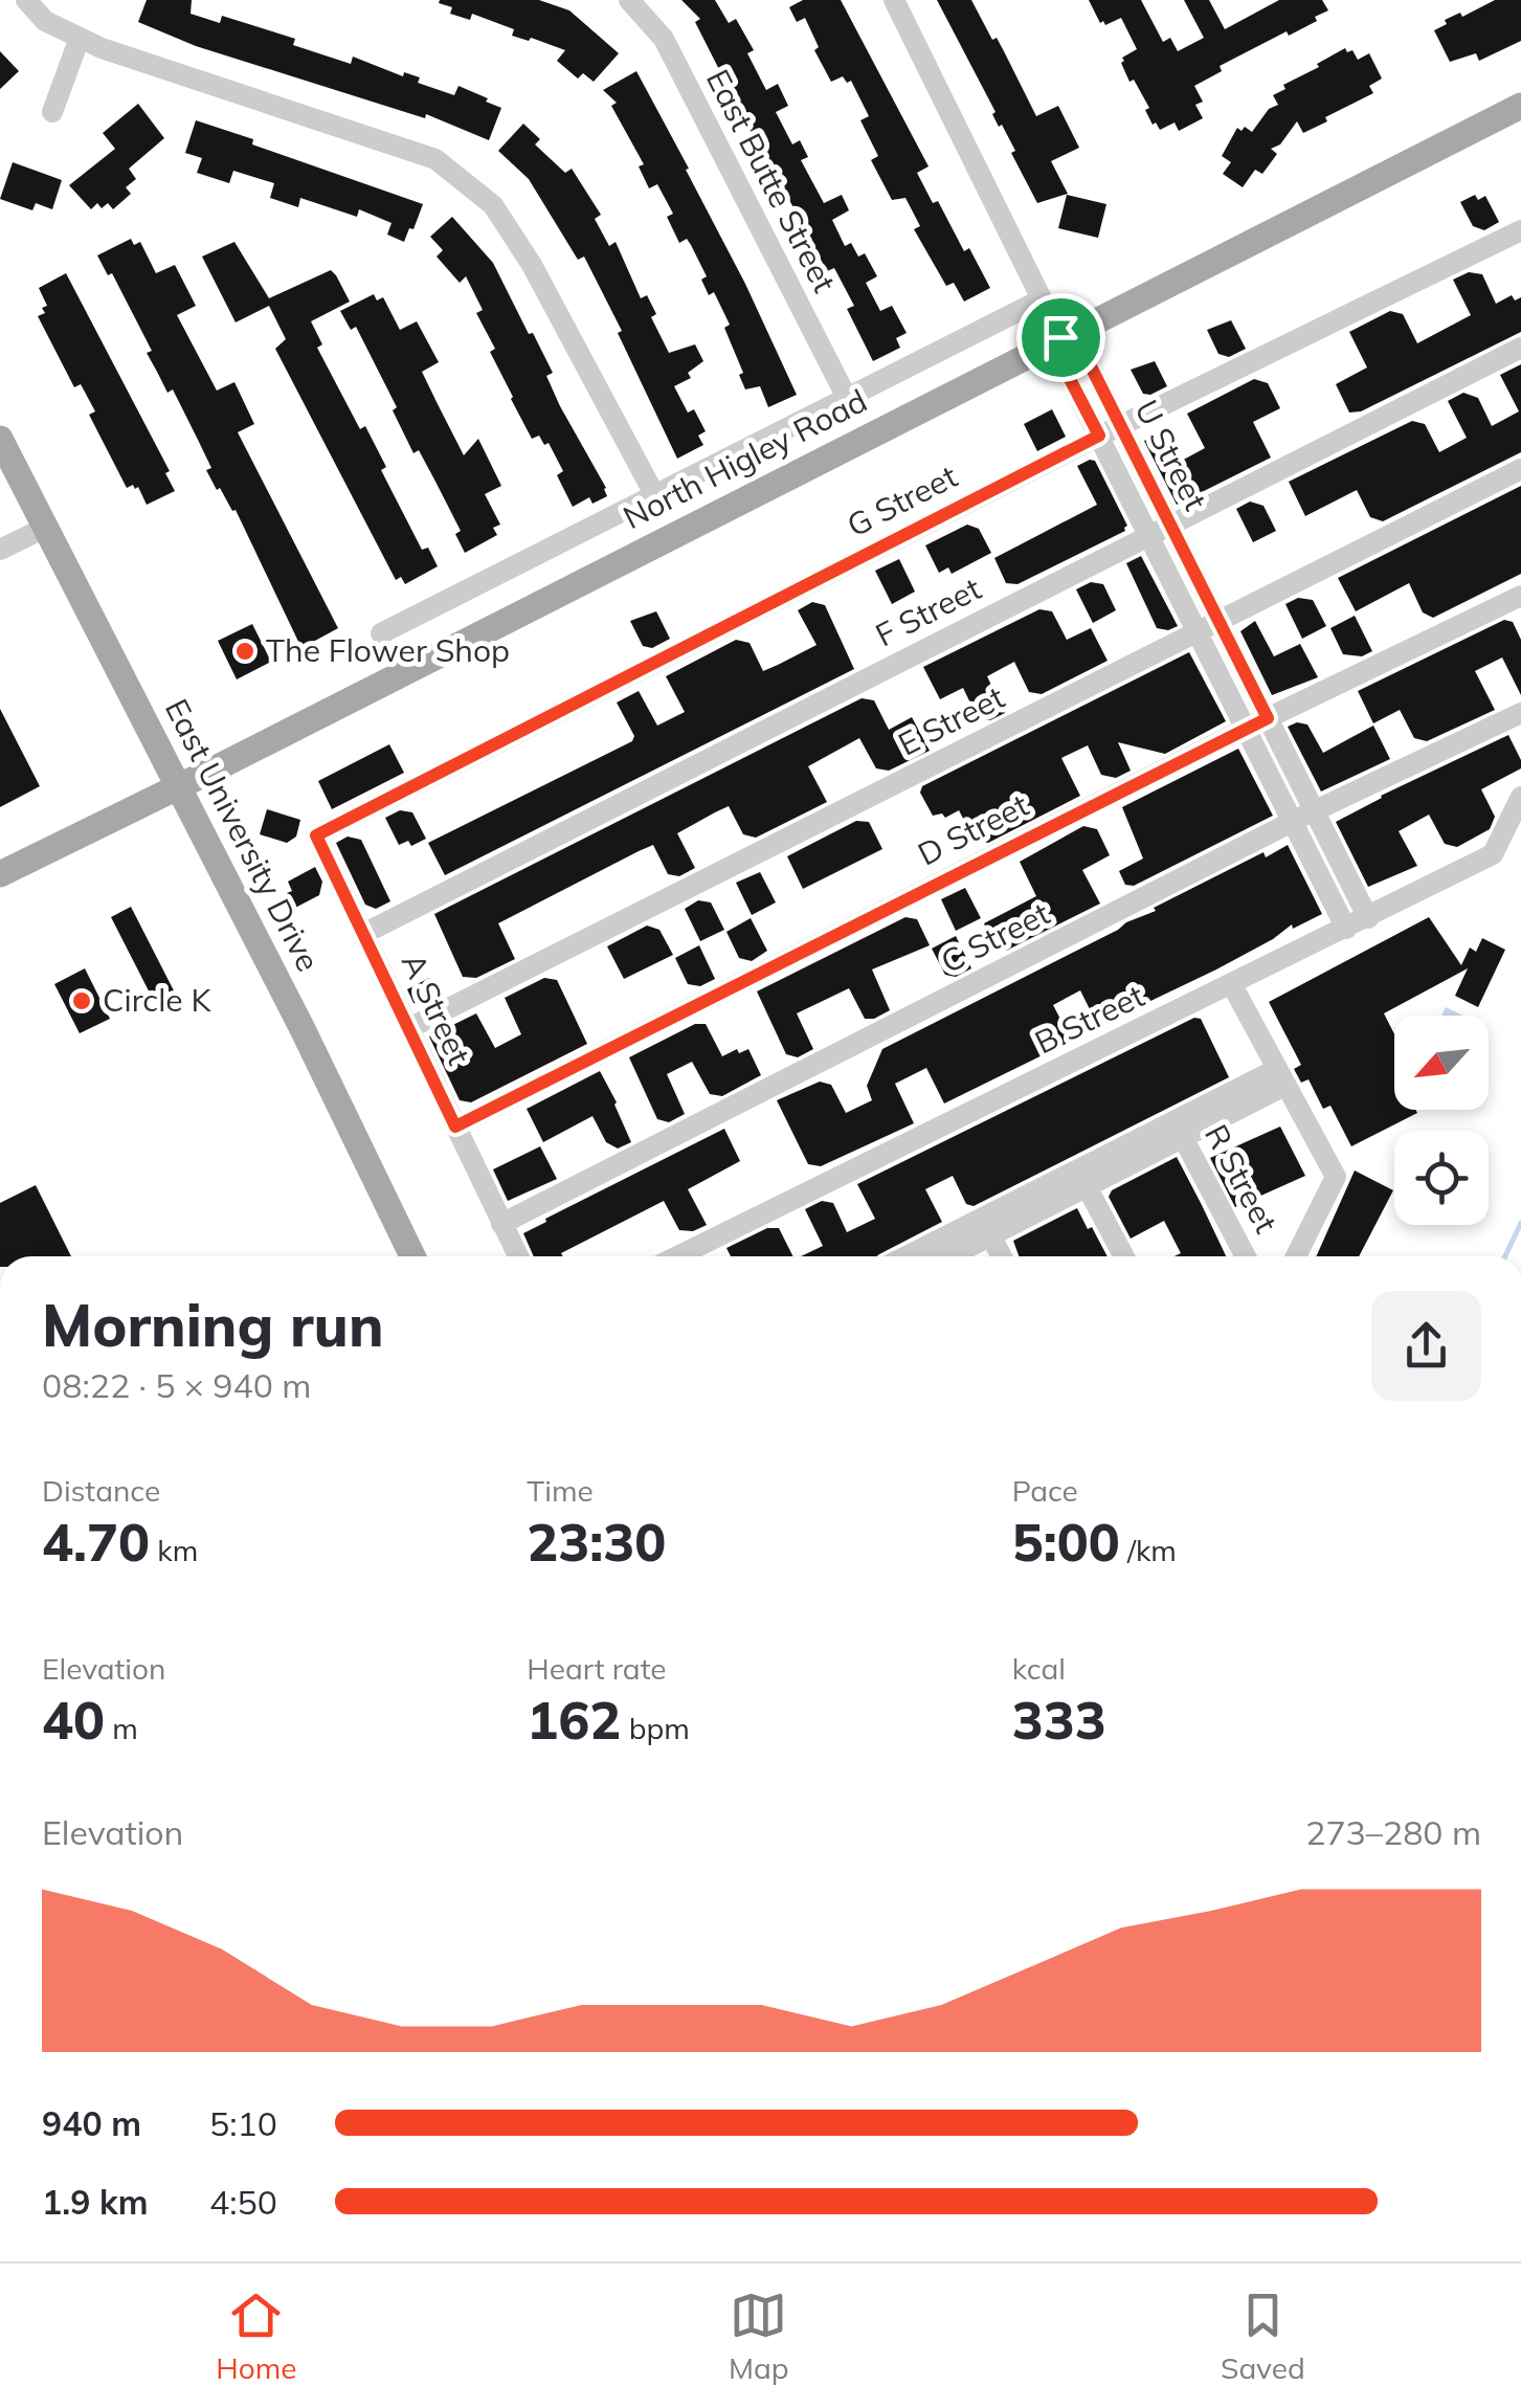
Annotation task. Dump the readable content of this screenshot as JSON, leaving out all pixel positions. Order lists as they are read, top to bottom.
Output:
{
  "streets": {
    "main road": ["North Higley Road", "East University Drive"],
    "street": [
      "East Butte Street",
      "U Street",
      "G Street",
      "F Street",
      "E Street",
      "D Street",
      "C Street",
      "A Street",
      "B Street",
      "R Street"
    ]
  },
  "crossings": [
    ["East Butte Street", "North Higley Road"],
    ["U Street", "North Higley Road"],
    ["U Street", "G Street"],
    ["U Street", "F Street"],
    ["U Street", "E Street"],
    ["U Street", "D Street"],
    ["U Street", "C Street"],
    ["U Street", "B Street"],
    ["North Higley Road", "East University Drive"],
    ["G Street", "A Street"],
    ["F Street", "A Street"],
    ["E Street", "A Street"],
    ["D Street", "A Street"],
    ["C Street", "A Street"]
  ],
  "places": ["The Flower Shop", "Circle K"],
  "north": "bottom left",
  "page": {
    "heading": ["Morning run", "08:22 · 5 × 940 m"],
    "stats": [
      ["Distance", "4.70 km"],
      ["Time", "23:30"],
      ["Pace", "5:00 /km"],
      ["Elevation", "40 m"],
      ["Heart rate", "162 bpm"],
      ["kcal", "333"]
    ],
    "chart": ["Elevation", "273–280 m"],
    "list": [
      {
        "name": "940 m",
        "note": "5:10"
      },
      {
        "name": "1.9 km",
        "note": "4:50"
      }
    ],
    "tabs": ["Home", "Map", "Saved"]
  }
}
